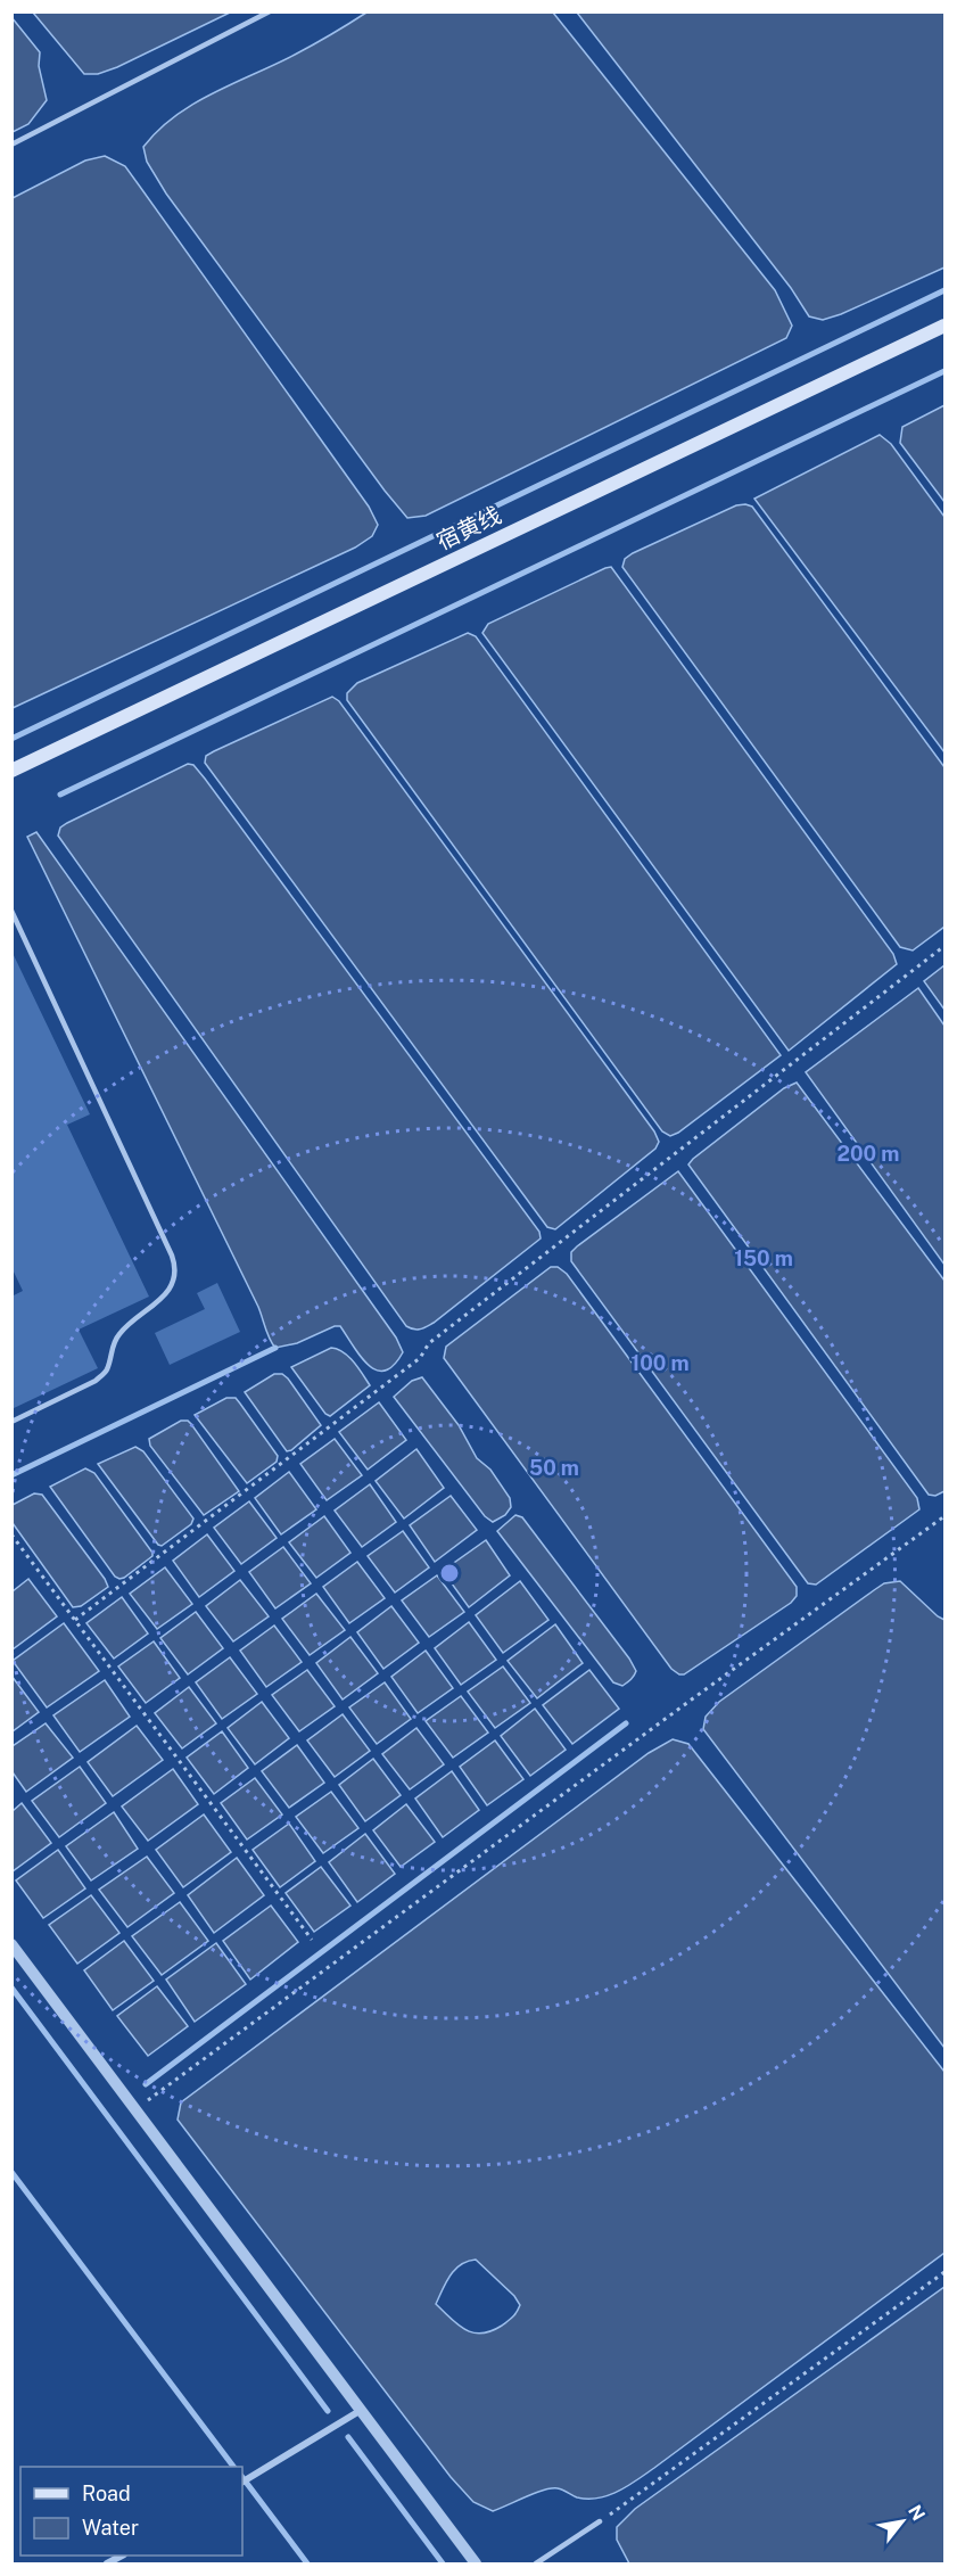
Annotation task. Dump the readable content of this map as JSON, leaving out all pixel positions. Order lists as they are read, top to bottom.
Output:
{
  "streets": {
    "main road": ["宿黄线"]
  },
  "legend": ["Road", "Water"],
  "north": "top right",
  "rings": [
    "200 m",
    "150 m",
    "100 m",
    "50 m"
  ]
}
